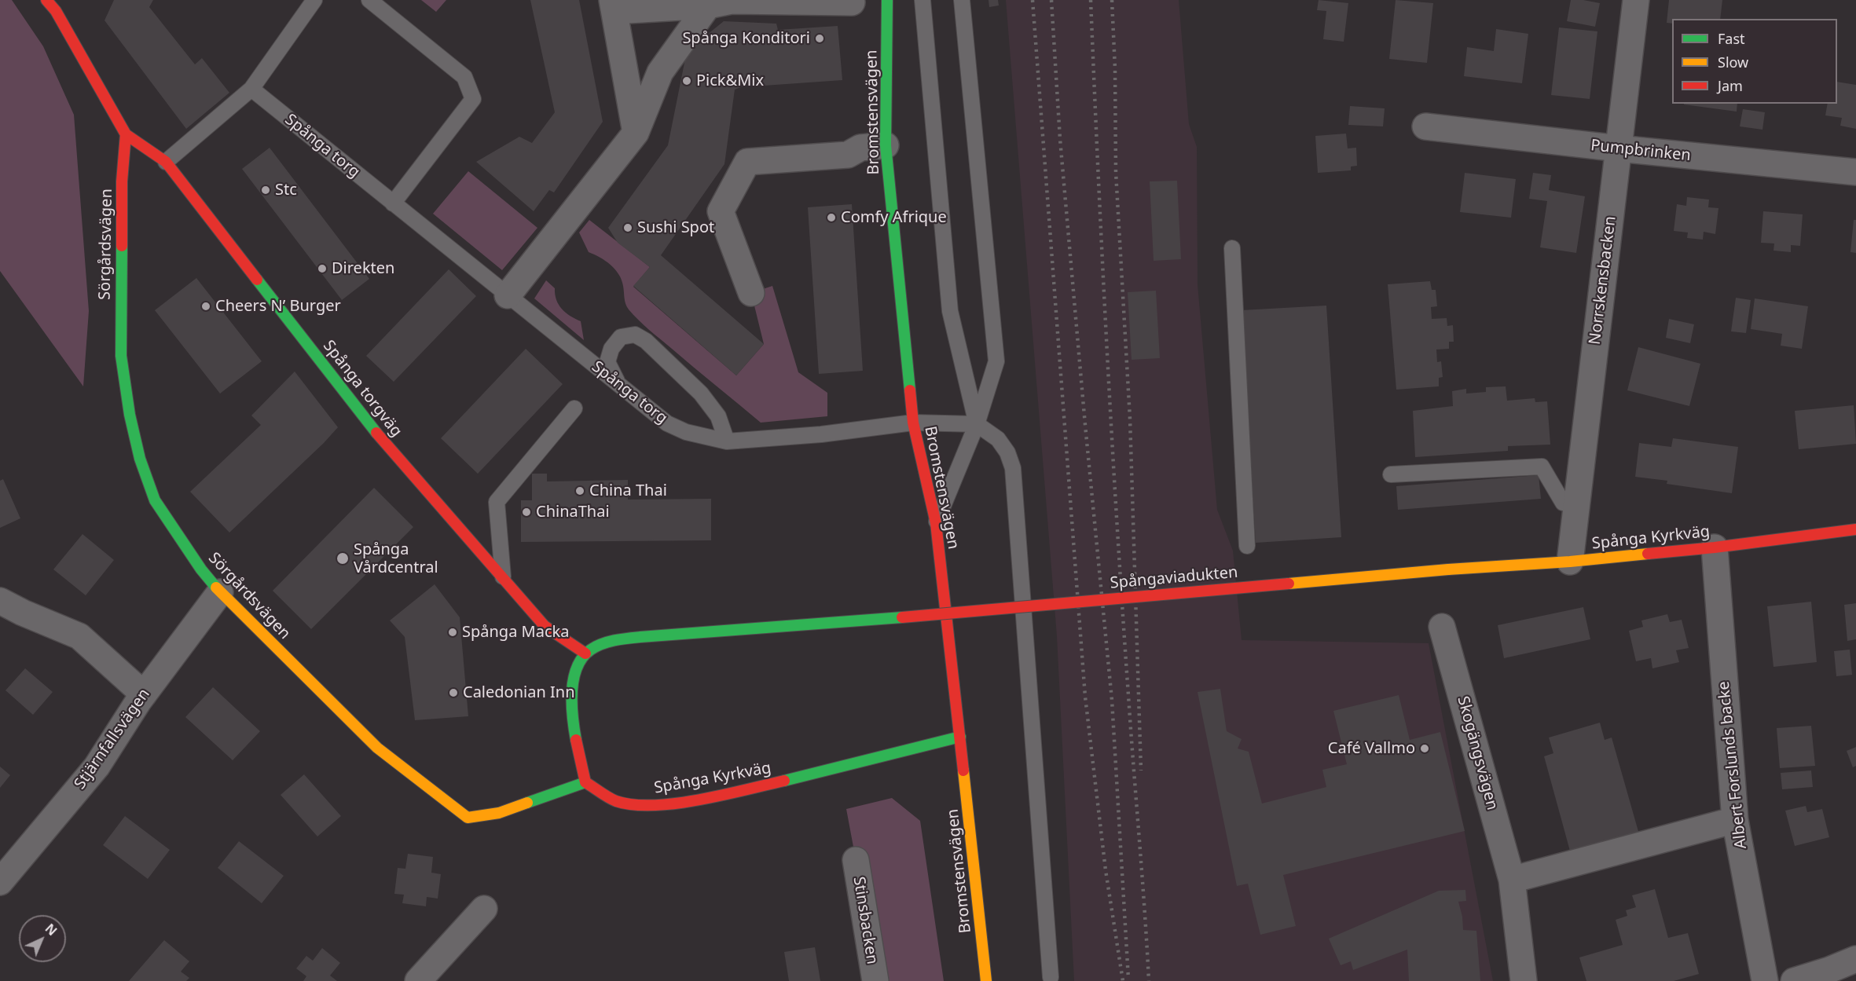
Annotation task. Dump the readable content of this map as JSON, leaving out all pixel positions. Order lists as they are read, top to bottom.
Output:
{
  "streets": {
    "street": [
      "Bromstensvägen",
      "Pumpbrinken",
      "Sörgårdsvägen",
      "Norrskensbacken",
      "Spånga torgväg",
      "Spånga Kyrkväg",
      "Spångaviadukten",
      "Stjärnfallsvägen",
      "Skogängsvägen",
      "Albert Forslunds backe",
      "Stinsbacken"
    ],
    "lane": ["Spånga torg"]
  },
  "crossings": [
    ["Bromstensvägen", "Spånga torg"],
    ["Bromstensvägen", "Spånga Kyrkväg"],
    ["Pumpbrinken", "Norrskensbacken"],
    ["Sörgårdsvägen", "Spånga torgväg"],
    ["Sörgårdsvägen", "Spånga Kyrkväg"],
    ["Sörgårdsvägen", "Stjärnfallsvägen"],
    ["Norrskensbacken", "Spånga Kyrkväg"],
    ["Spånga torgväg", "Spångaviadukten"],
    ["Spånga Kyrkväg", "Spångaviadukten"],
    ["Spånga Kyrkväg", "Albert Forslunds backe"]
  ],
  "places": [
    "Spånga Konditori",
    "Pick&Mix",
    "Stc",
    "Comfy Afrique",
    "Sushi Spot",
    "Direkten",
    "Cheers N’ Burger",
    "China Thai",
    "ChinaThai",
    "Spånga Vårdcentral",
    "Spånga Macka",
    "Caledonian Inn",
    "Café Vallmo"
  ],
  "legend": ["Fast", "Slow", "Jam"],
  "north": "top right"
}
